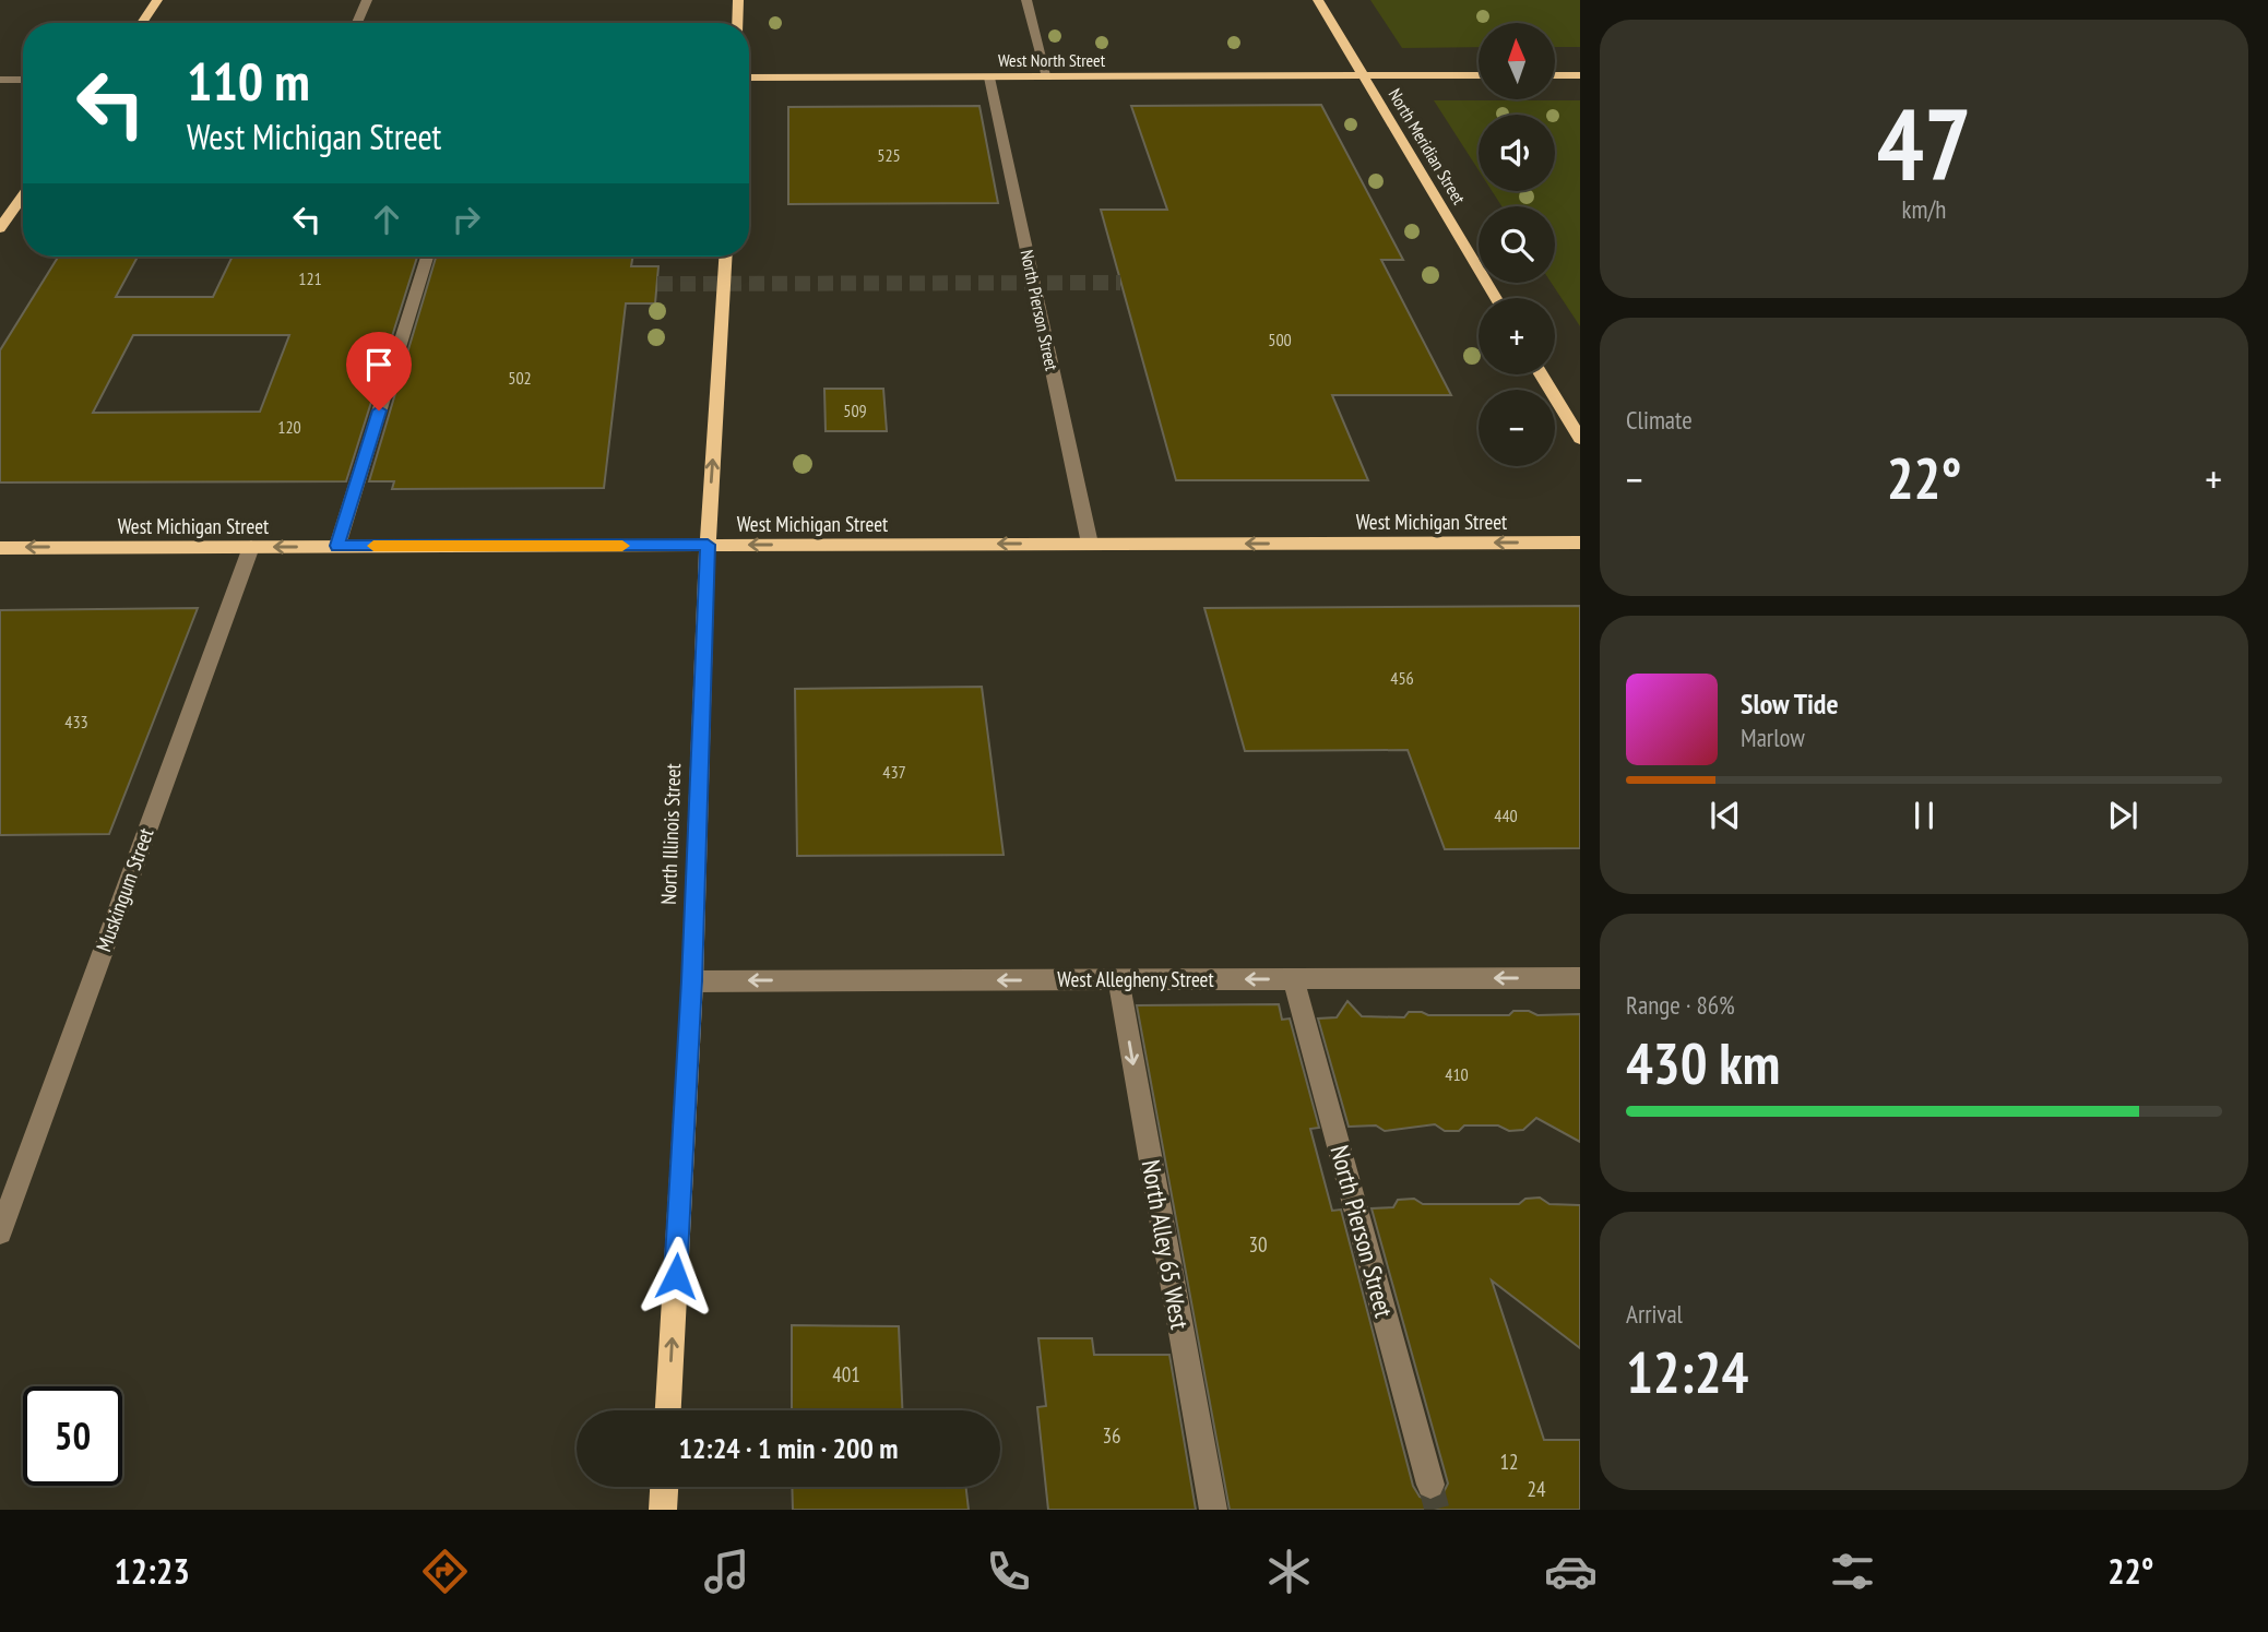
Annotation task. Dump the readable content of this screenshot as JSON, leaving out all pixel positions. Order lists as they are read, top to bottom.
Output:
{
  "streets": {
    "main road": [
      "West North Street",
      "North Meridian Street",
      "West Michigan Street",
      "North Illinois Street"
    ],
    "street": [
      "North Pierson Street",
      "Muskingum Street",
      "West Allegheny Street",
      "North Alley 65 West"
    ]
  },
  "crossings": [
    ["West North Street", "North Meridian Street"],
    ["West North Street", "North Pierson Street"],
    ["North Pierson Street", "West Michigan Street"],
    ["North Pierson Street", "West Allegheny Street"],
    ["West Michigan Street", "North Illinois Street"],
    ["West Michigan Street", "Muskingum Street"],
    ["North Illinois Street", "West Allegheny Street"],
    ["West Allegheny Street", "North Alley 65 West"]
  ],
  "one_way": [
    "West Michigan Street",
    "North Illinois Street",
    "West Allegheny Street",
    "North Alley 65 West"
  ],
  "house_numbers": [
    "525",
    "121",
    "500",
    "502",
    "509",
    "120",
    "456",
    "433",
    "437",
    "440",
    "410",
    "30",
    "401",
    "36",
    "12",
    "24"
  ],
  "north": "top",
  "page": {
    "tile": [
      ["47", "km/h"],
      "Climate",
      ["Range · 86%", "430 km"],
      ["Arrival", "12:24"]
    ],
    "map_buttons": ["+", "−"],
    "turn": ["110 m", "West Michigan Street"],
    "heat": ["−", "22°", "+"],
    "song": ["Slow Tide", "Marlow"],
    "limit": "50",
    "trip": "12:24 · 1 min · 200 m",
    "tabs": ["12:23", "22°"]
  }
}
